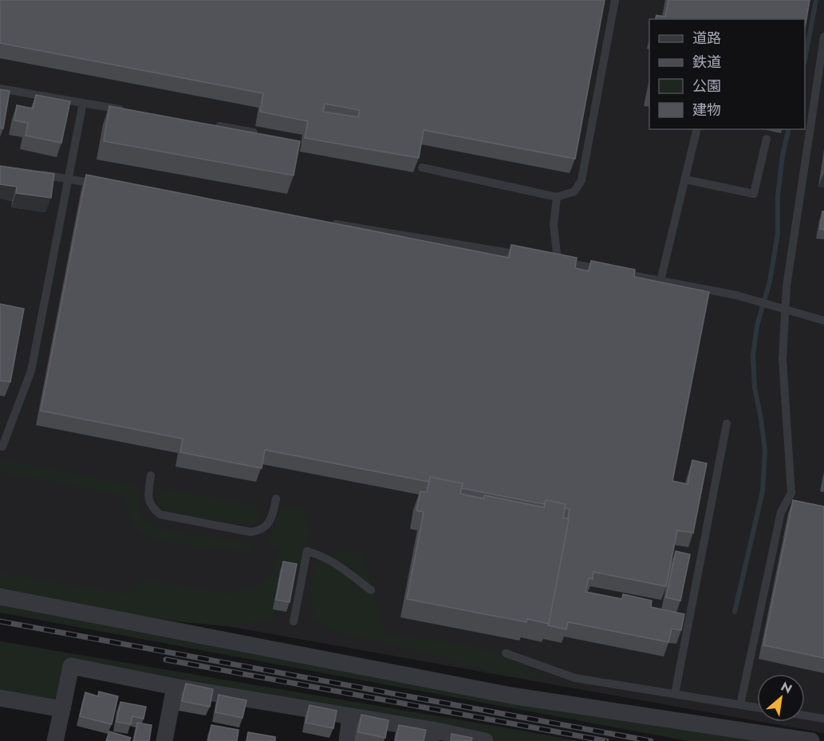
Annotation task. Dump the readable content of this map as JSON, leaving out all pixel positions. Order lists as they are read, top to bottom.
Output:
{
  "legend": [
    "道路",
    "鉄道",
    "公園",
    "建物"
  ],
  "north": "top right"
}
